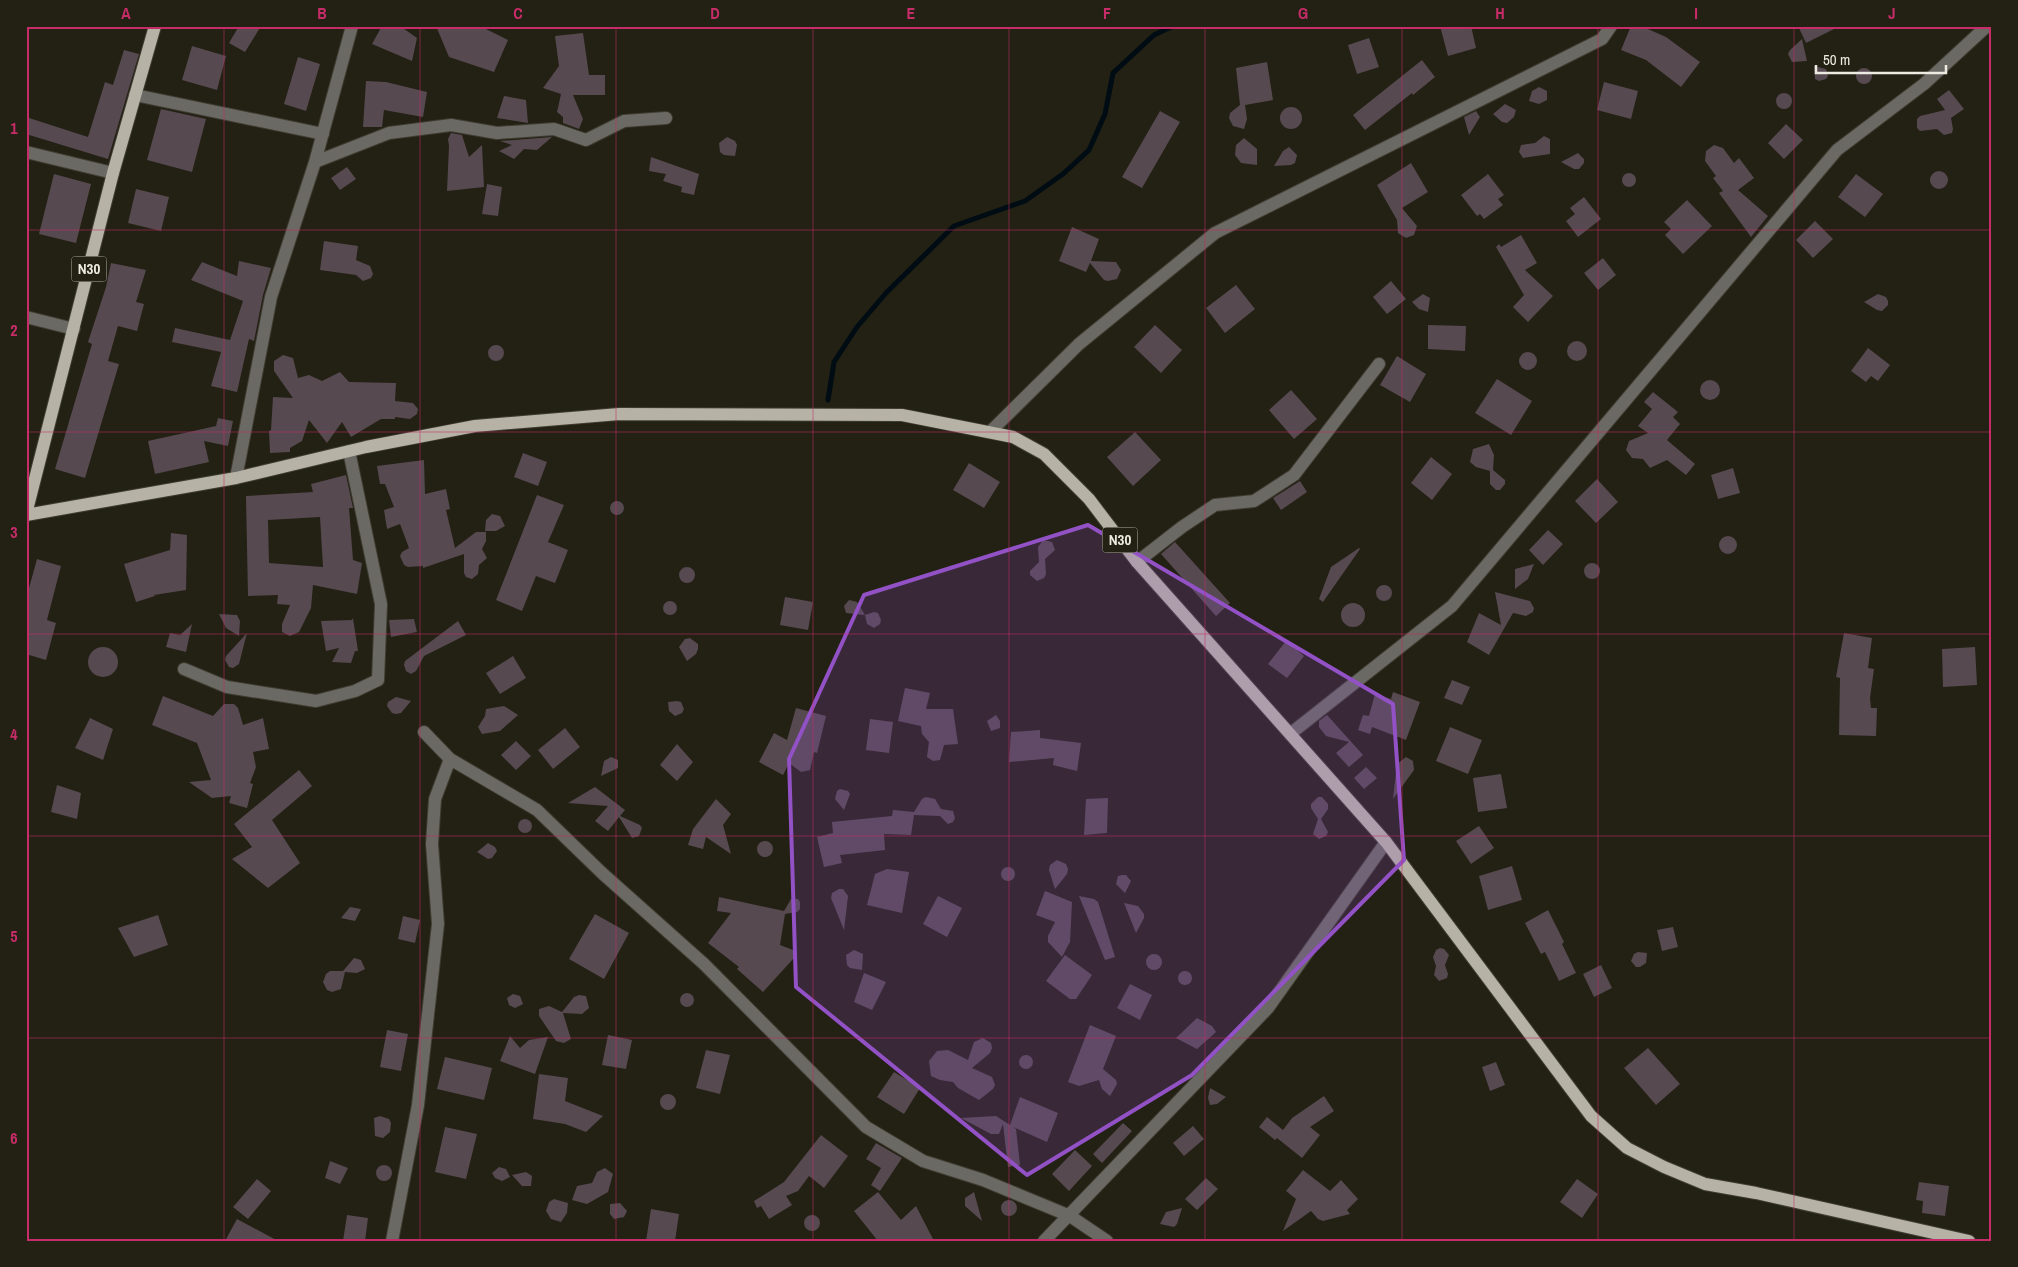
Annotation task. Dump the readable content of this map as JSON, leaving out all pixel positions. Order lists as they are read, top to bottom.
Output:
{
  "streets": {
    "main road": ["N30"]
  },
  "scale_bar": "50 m",
  "grid": {
    "columns": [
      "A",
      "B",
      "C",
      "D",
      "E",
      "F",
      "G",
      "H",
      "I",
      "J"
    ],
    "rows": [
      "1",
      "2",
      "3",
      "4",
      "5",
      "6"
    ]
  }
}
